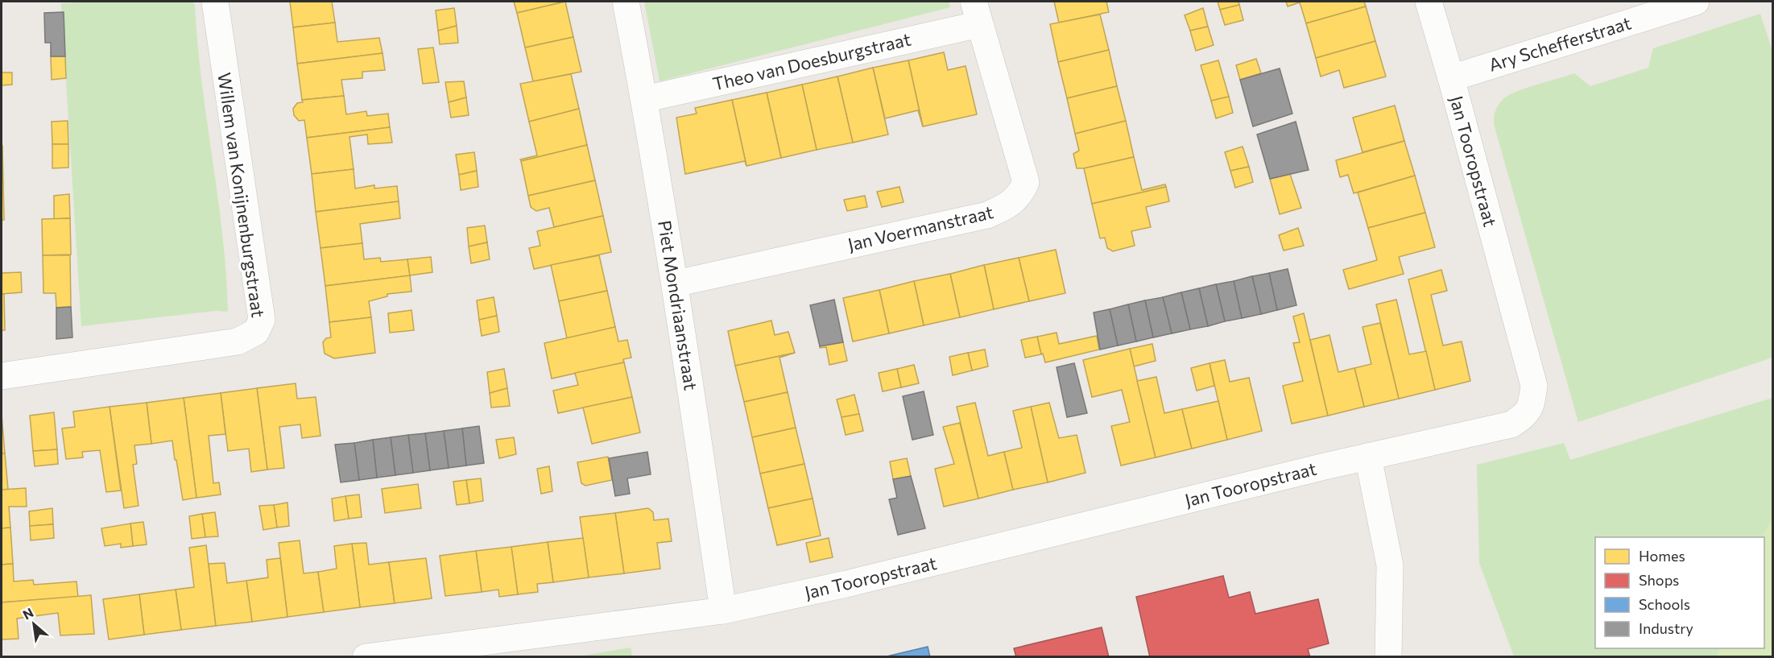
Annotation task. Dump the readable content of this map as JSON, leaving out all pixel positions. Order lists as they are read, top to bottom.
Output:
{
  "streets": {
    "street": [
      "Ary Schefferstraat",
      "Theo van Doesburgstraat",
      "Jan Tooropstraat",
      "Willem van Konijnenburgstraat",
      "Jan Voermanstraat",
      "Piet Mondriaanstraat"
    ]
  },
  "crossings": [
    ["Ary Schefferstraat", "Jan Tooropstraat"],
    ["Theo van Doesburgstraat", "Jan Voermanstraat"],
    ["Theo van Doesburgstraat", "Piet Mondriaanstraat"],
    ["Jan Tooropstraat", "Piet Mondriaanstraat"],
    ["Jan Voermanstraat", "Piet Mondriaanstraat"]
  ],
  "legend": [
    "Homes",
    "Shops",
    "Schools",
    "Industry"
  ],
  "north": "top left"
}
